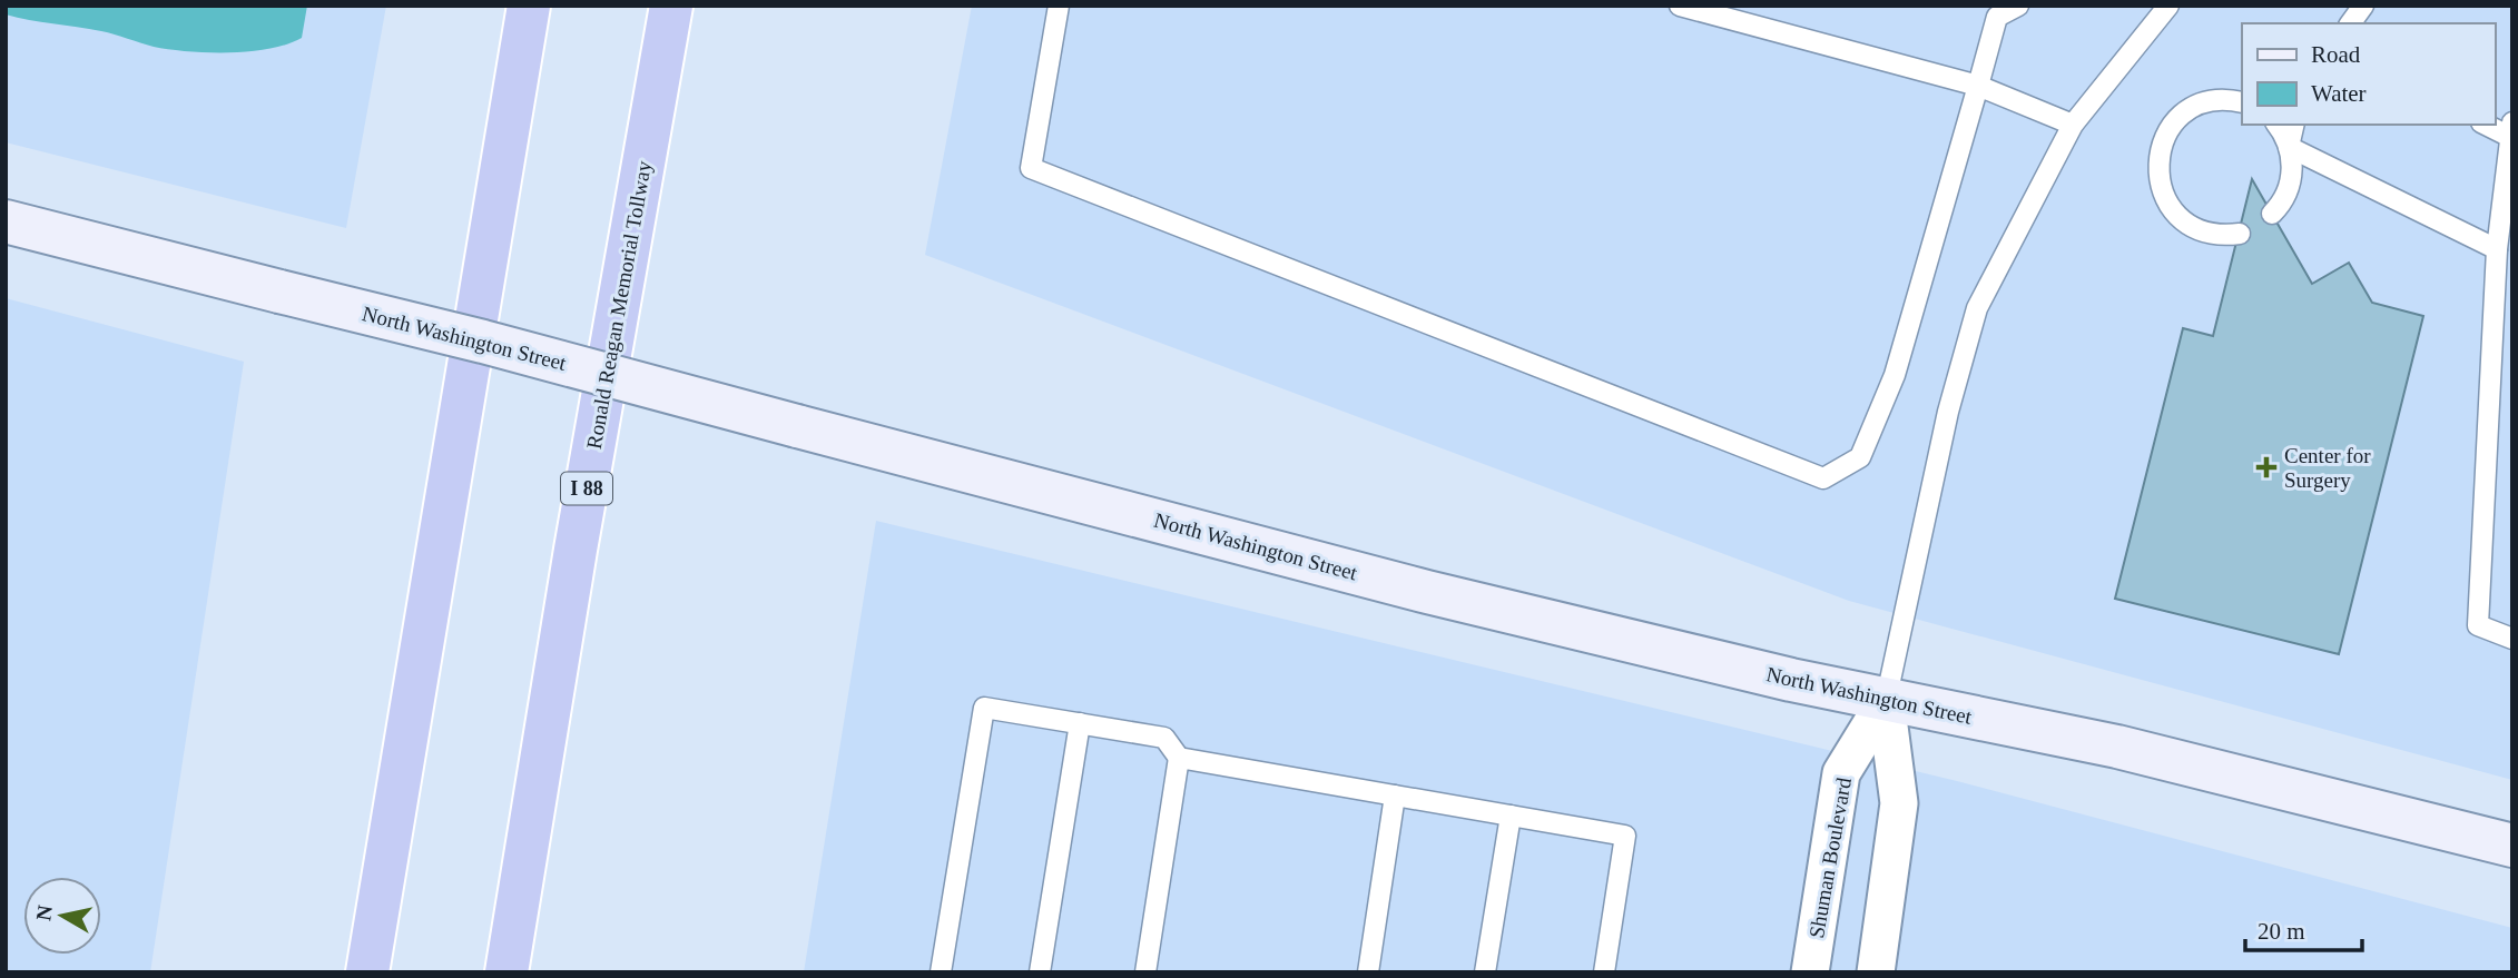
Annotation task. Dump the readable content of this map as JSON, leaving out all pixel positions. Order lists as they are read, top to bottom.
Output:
{
  "streets": {
    "highway": ["Ronald Reagan Memorial Tollway", "I 88"],
    "main road": ["North Washington Street"],
    "street": ["Shuman Boulevard"]
  },
  "crossings": [
    ["North Washington Street", "Shuman Boulevard"]
  ],
  "places": {
    "health": ["Center for Surgery"]
  },
  "legend": ["Road", "Water"],
  "scale_bar": "20 m",
  "north": "left"
}
